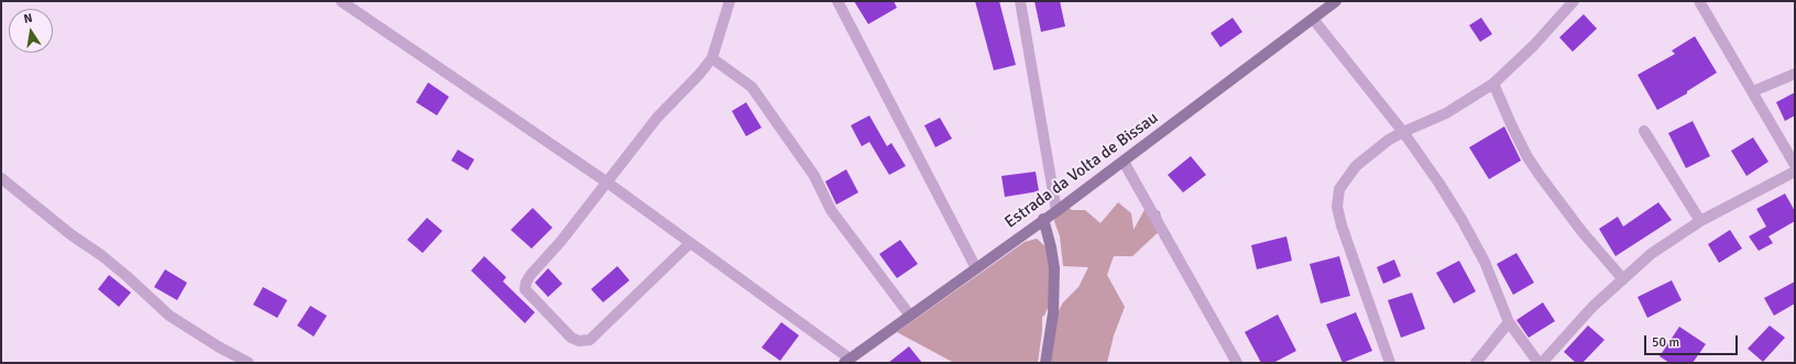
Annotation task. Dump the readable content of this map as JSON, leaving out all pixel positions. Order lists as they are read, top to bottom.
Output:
{
  "streets": {
    "main road": ["Estrada da Volta de Bissau"]
  },
  "scale_bar": "50 m",
  "north": "top"
}
